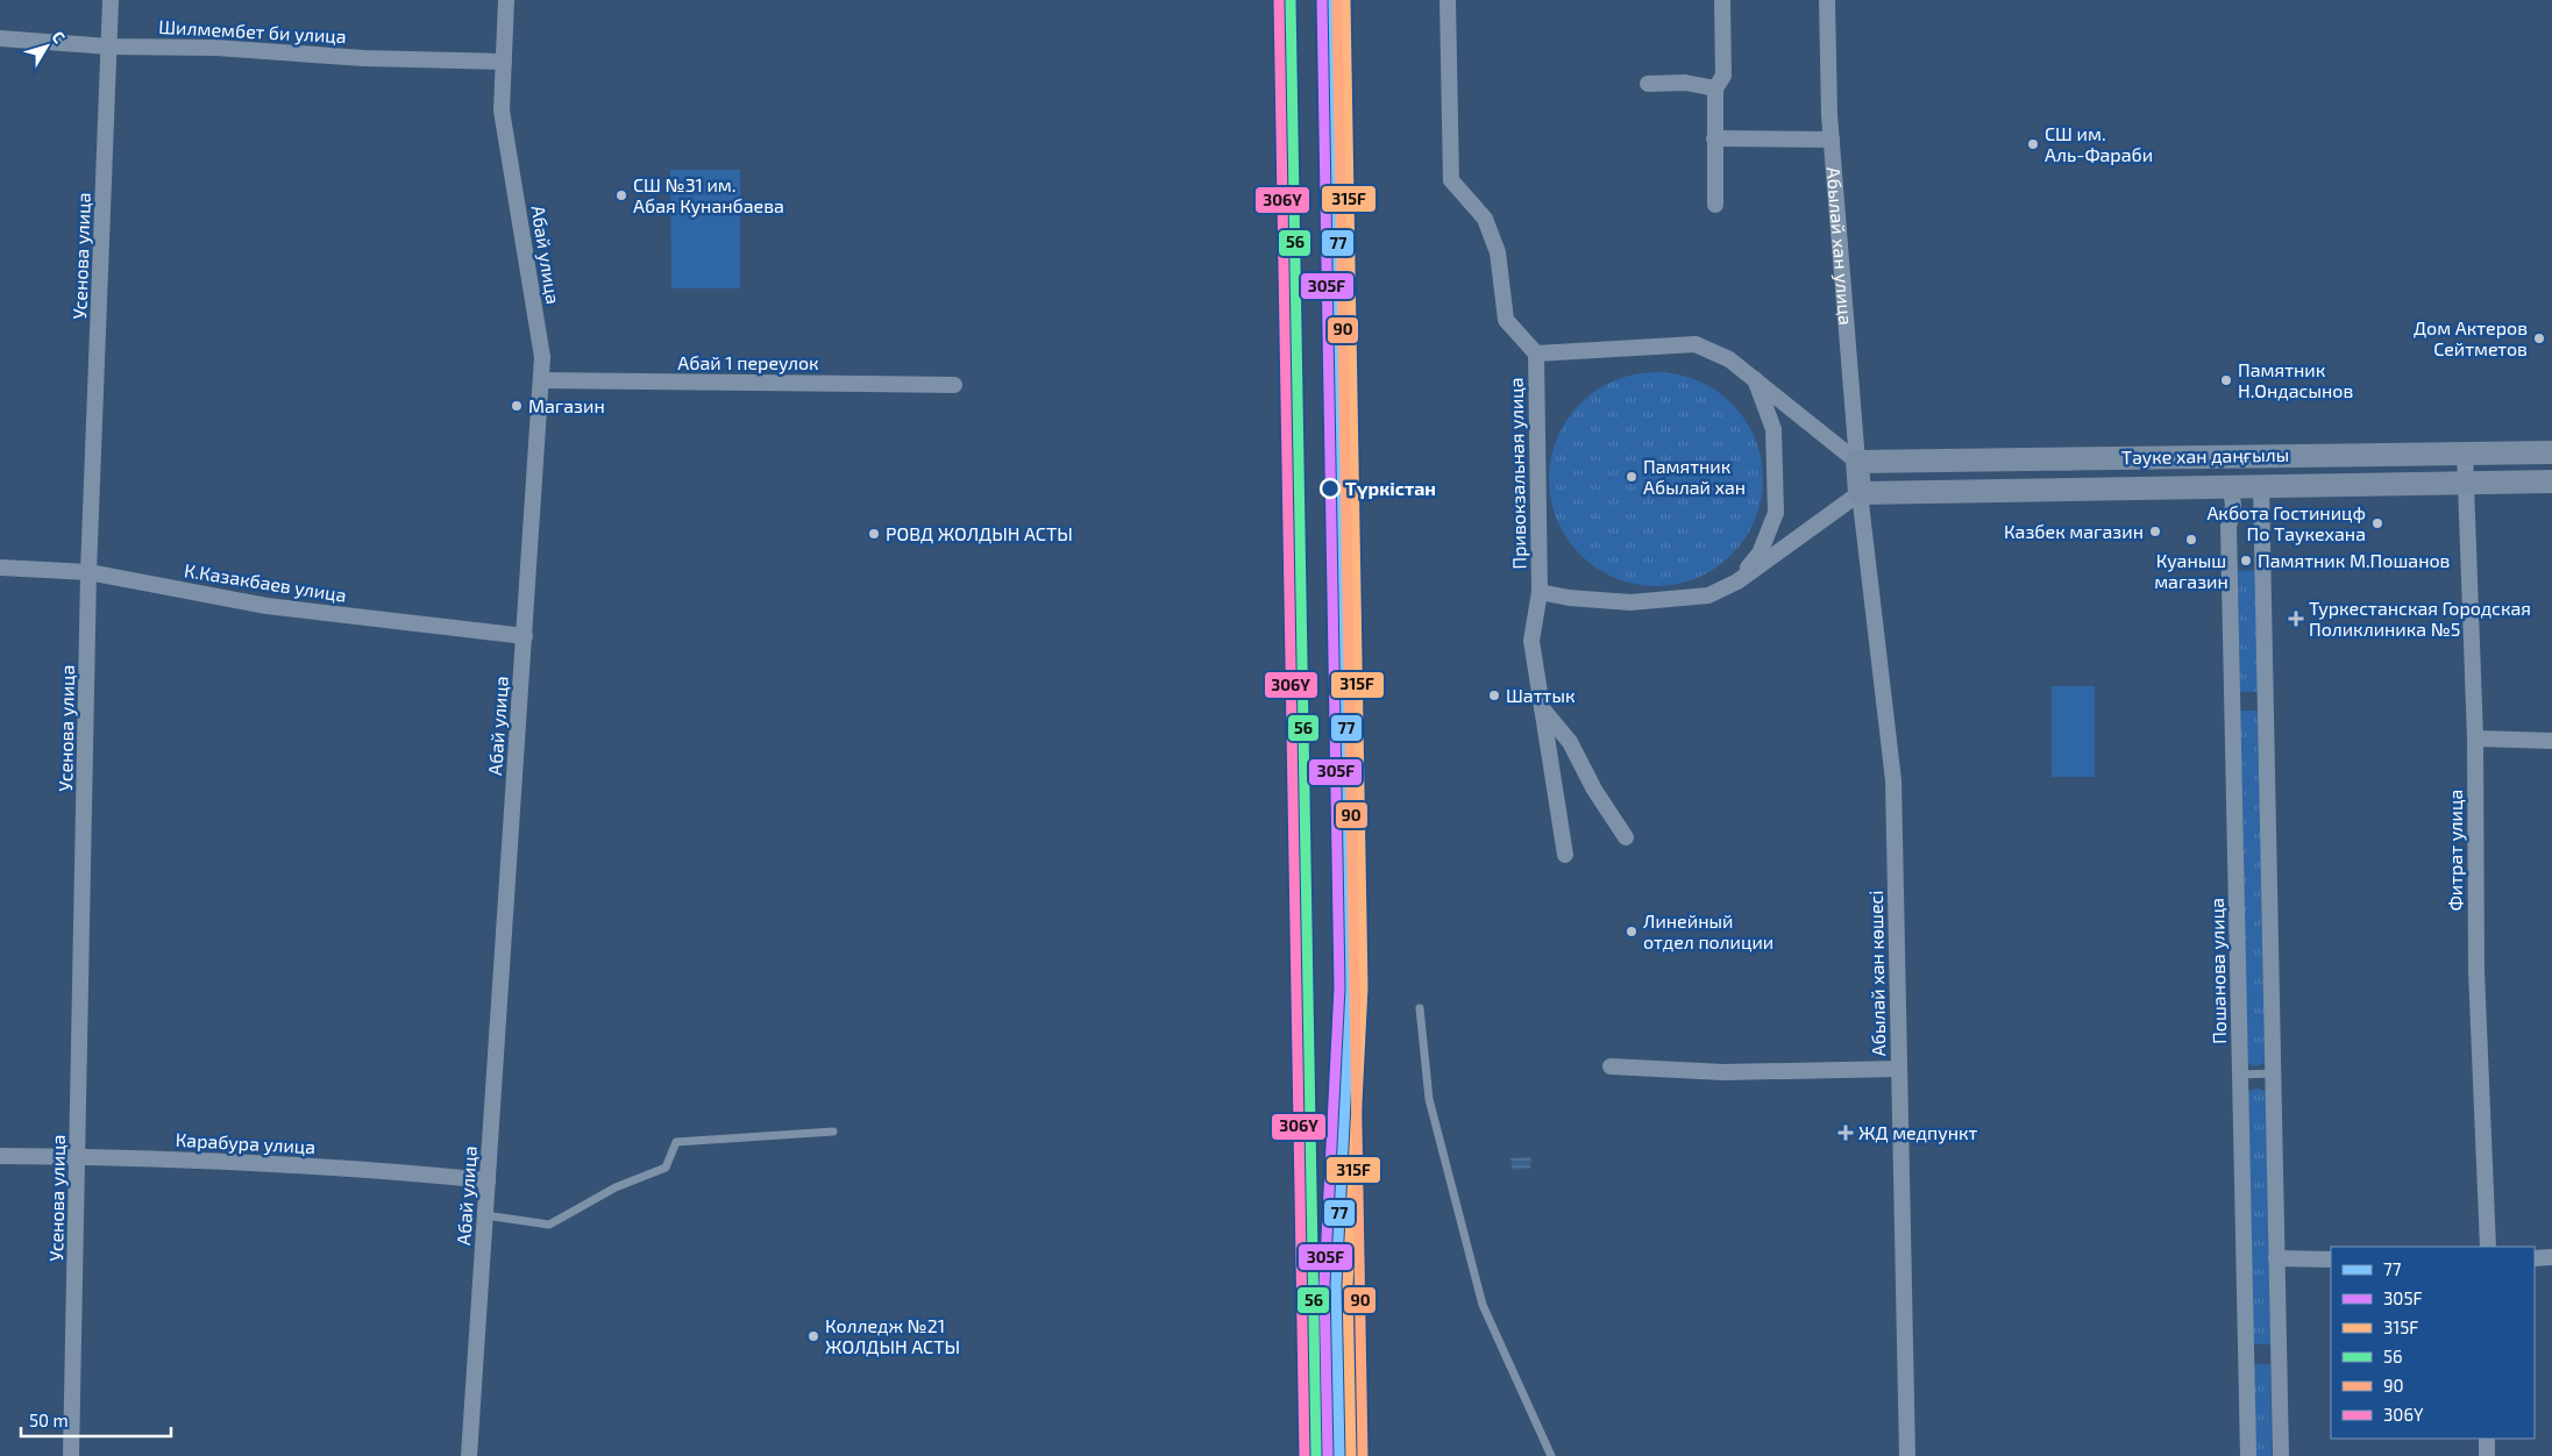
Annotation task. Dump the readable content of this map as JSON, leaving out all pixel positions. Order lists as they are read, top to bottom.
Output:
{
  "streets": {
    "street": [
      "Шилмембет би улица",
      "Абылай хан улица",
      "Абай улица",
      "Усенова улица",
      "Абай 1 переулок",
      "Тәуке хан даңғылы",
      "Привокзальная улица",
      "К.Казакбаев улица",
      "Фитрат улица",
      "Пошанова улица",
      "Абылай хан көшесі",
      "Карабура улица"
    ]
  },
  "crossings": [
    ["Шилмембет би улица", "Абай улица"],
    ["Шилмембет би улица", "Усенова улица"],
    ["Абылай хан улица", "Тәуке хан даңғылы"],
    ["Абылай хан улица", "Привокзальная улица"],
    ["Абылай хан улица", "Абылай хан көшесі"],
    ["Абай улица", "Абай 1 переулок"],
    ["Абай улица", "К.Казакбаев улица"],
    ["Абай улица", "Карабура улица"],
    ["Усенова улица", "К.Казакбаев улица"],
    ["Усенова улица", "Карабура улица"],
    ["Тәуке хан даңғылы", "Привокзальная улица"],
    ["Тәуке хан даңғылы", "Фитрат улица"],
    ["Тәуке хан даңғылы", "Пошанова улица"],
    ["Тәуке хан даңғылы", "Абылай хан көшесі"],
    ["Привокзальная улица", "Абылай хан көшесі"]
  ],
  "places": {
    "other": [
      "СШ им. Аль-Фараби",
      "СШ №31 им. Абая Кунанбаева",
      "Дом Актеров Сейтметов",
      "Памятник Н.Ондасынов",
      "Магазин",
      "Памятник Абылай хан",
      "Түркістан",
      "Акбота Гостиницф По Таукехана",
      "Казбек магазин",
      "РОВД ЖОЛДЫН АСТЫ",
      "Куаныш магазин",
      "Памятник М.Пошанов",
      "Шаттык",
      "Линейный отдел полиции",
      "Колледж №21 ЖОЛДЫН АСТЫ"
    ],
    "health": ["Туркестанская Городская Поликлиника №5", "ЖД медпункт"]
  },
  "lines": [
    "transit line 77",
    "transit line 305F",
    "transit line 315F",
    "transit line 56",
    "transit line 90",
    "transit line 306Y"
  ],
  "legend": [
    "77",
    "305F",
    "315F",
    "56",
    "90",
    "306Y"
  ],
  "scale_bar": "50 m",
  "north": "top right"
}
